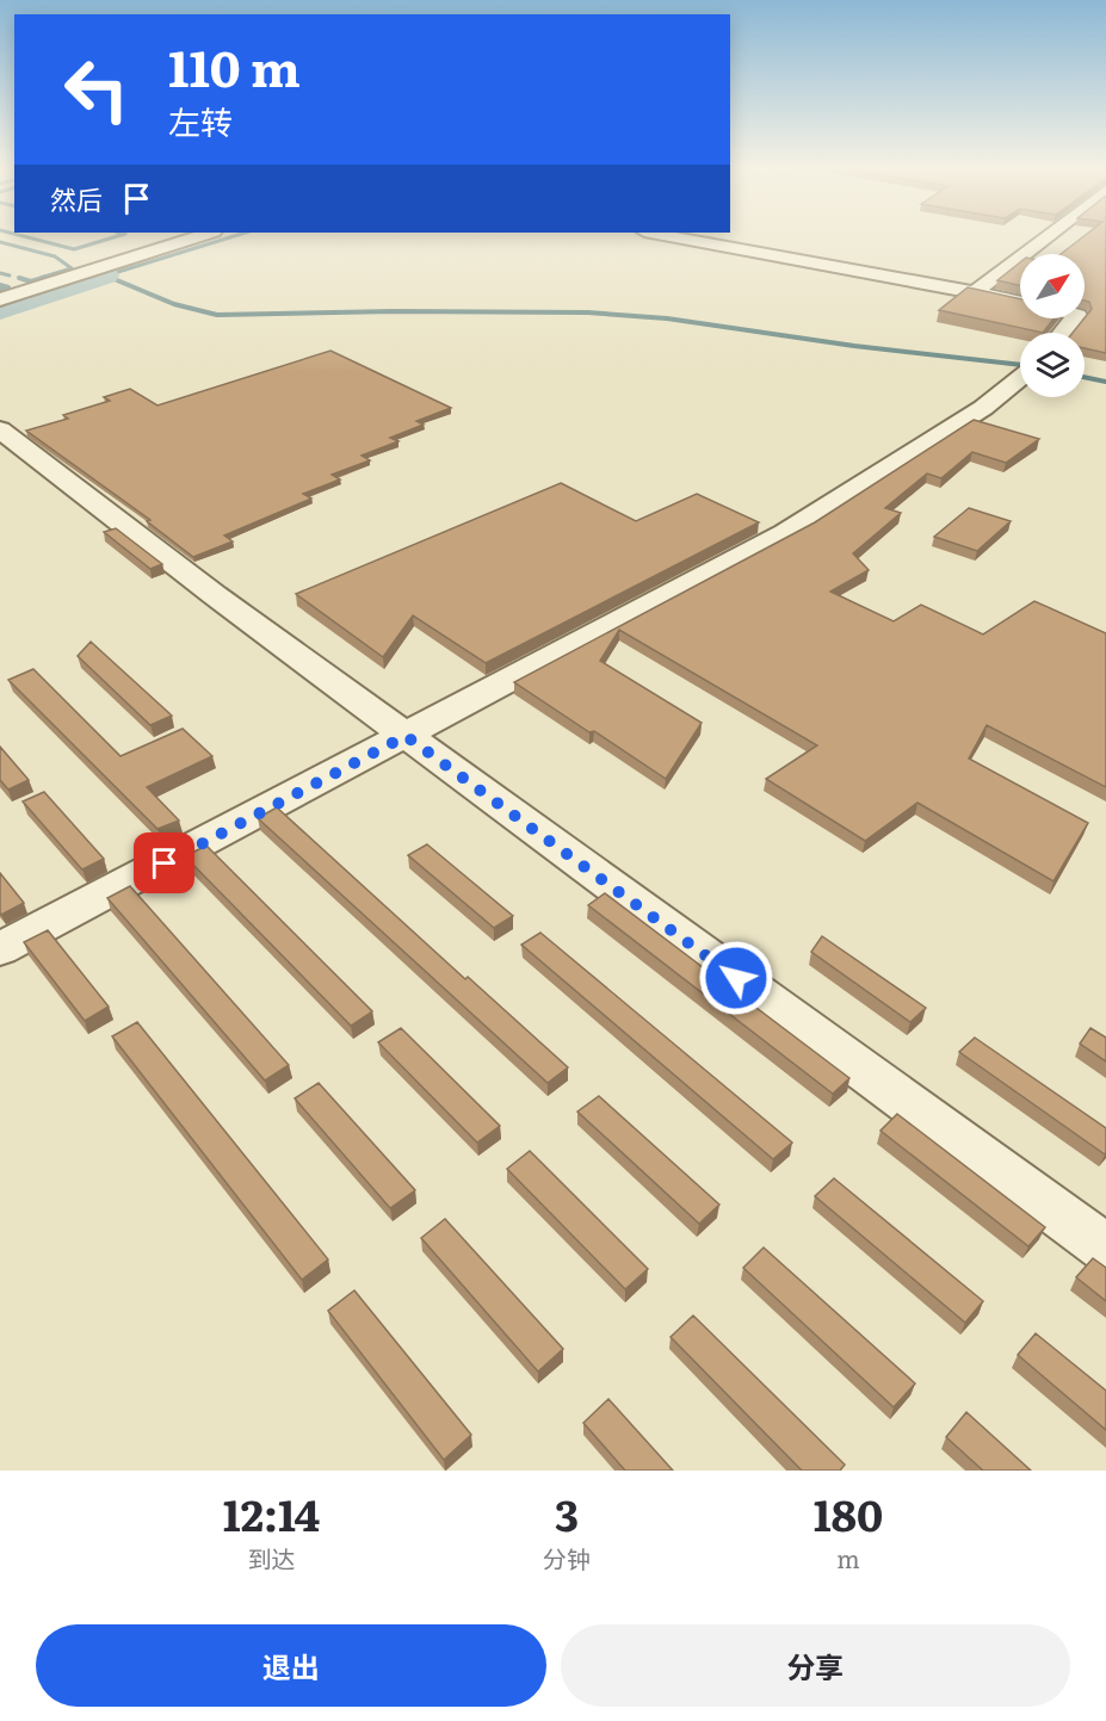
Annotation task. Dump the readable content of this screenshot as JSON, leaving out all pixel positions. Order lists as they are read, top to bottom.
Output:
{
  "north": "top right",
  "page": {
    "turn": ["110 m", "左转"],
    "then": "然后",
    "eta": [
      "12:14",
      "到达",
      "3",
      "分钟",
      "180",
      "m"
    ],
    "buttons": ["退出", "分享"]
  }
}
